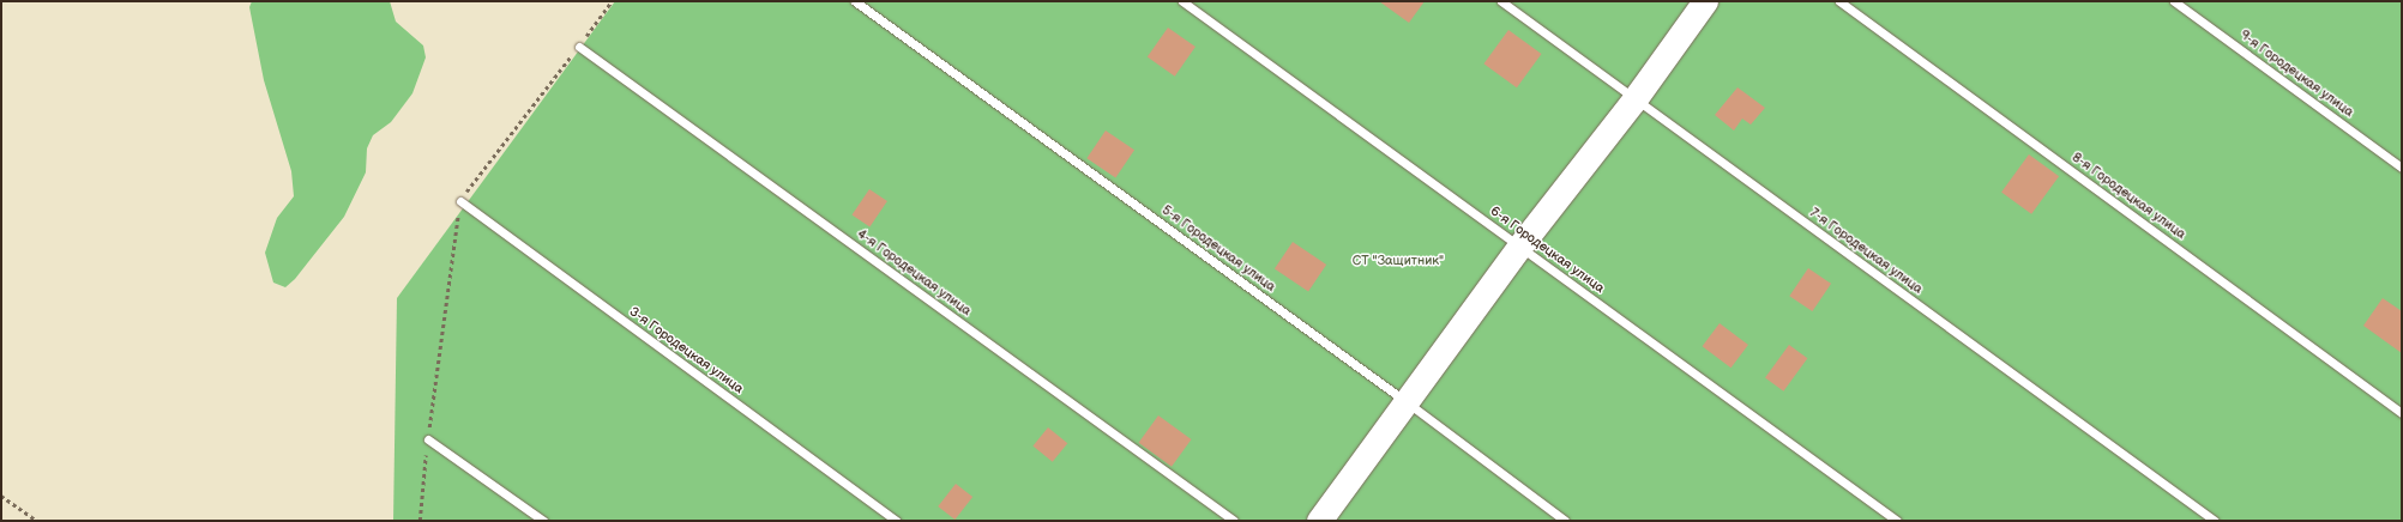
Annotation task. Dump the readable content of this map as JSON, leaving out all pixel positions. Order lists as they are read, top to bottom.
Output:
{
  "streets": {
    "lane": [
      "9-я Городецкая улица",
      "8-я Городецкая улица",
      "5-я Городецкая улица",
      "6-я Городецкая улица",
      "7-я Городецкая улица",
      "4-я Городецкая улица",
      "3-я Городецкая улица"
    ]
  },
  "parks": ["СТ \"Защитник\""]
}
